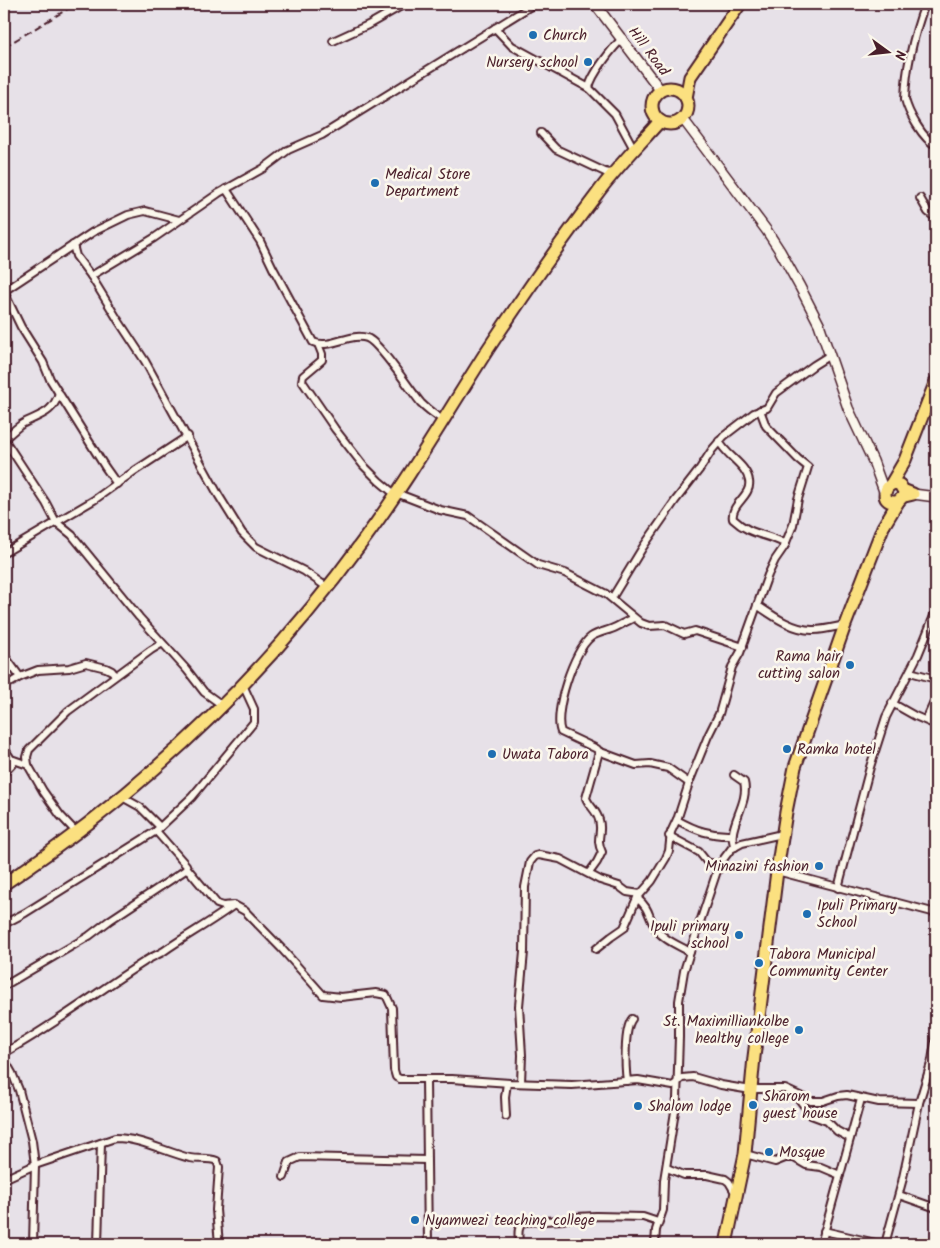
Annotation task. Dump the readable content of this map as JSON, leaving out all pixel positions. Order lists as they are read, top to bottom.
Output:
{
  "streets": {
    "main road": ["Hill Road"]
  },
  "places": [
    "Church",
    "Nursery school",
    "Medical Store Department",
    "Rama hair cutting salon",
    "Ramka hotel",
    "Uwata Tabora",
    "Minazini fashion",
    "Ipuli Primary School",
    "Ipuli primary school",
    "Tabora Municipal Community Center",
    "St. Maximilliankolbe healthy college",
    "Sharom guest house",
    "Shalom lodge",
    "Mosque",
    "Nyamwezi teaching college"
  ],
  "north": "right"
}
